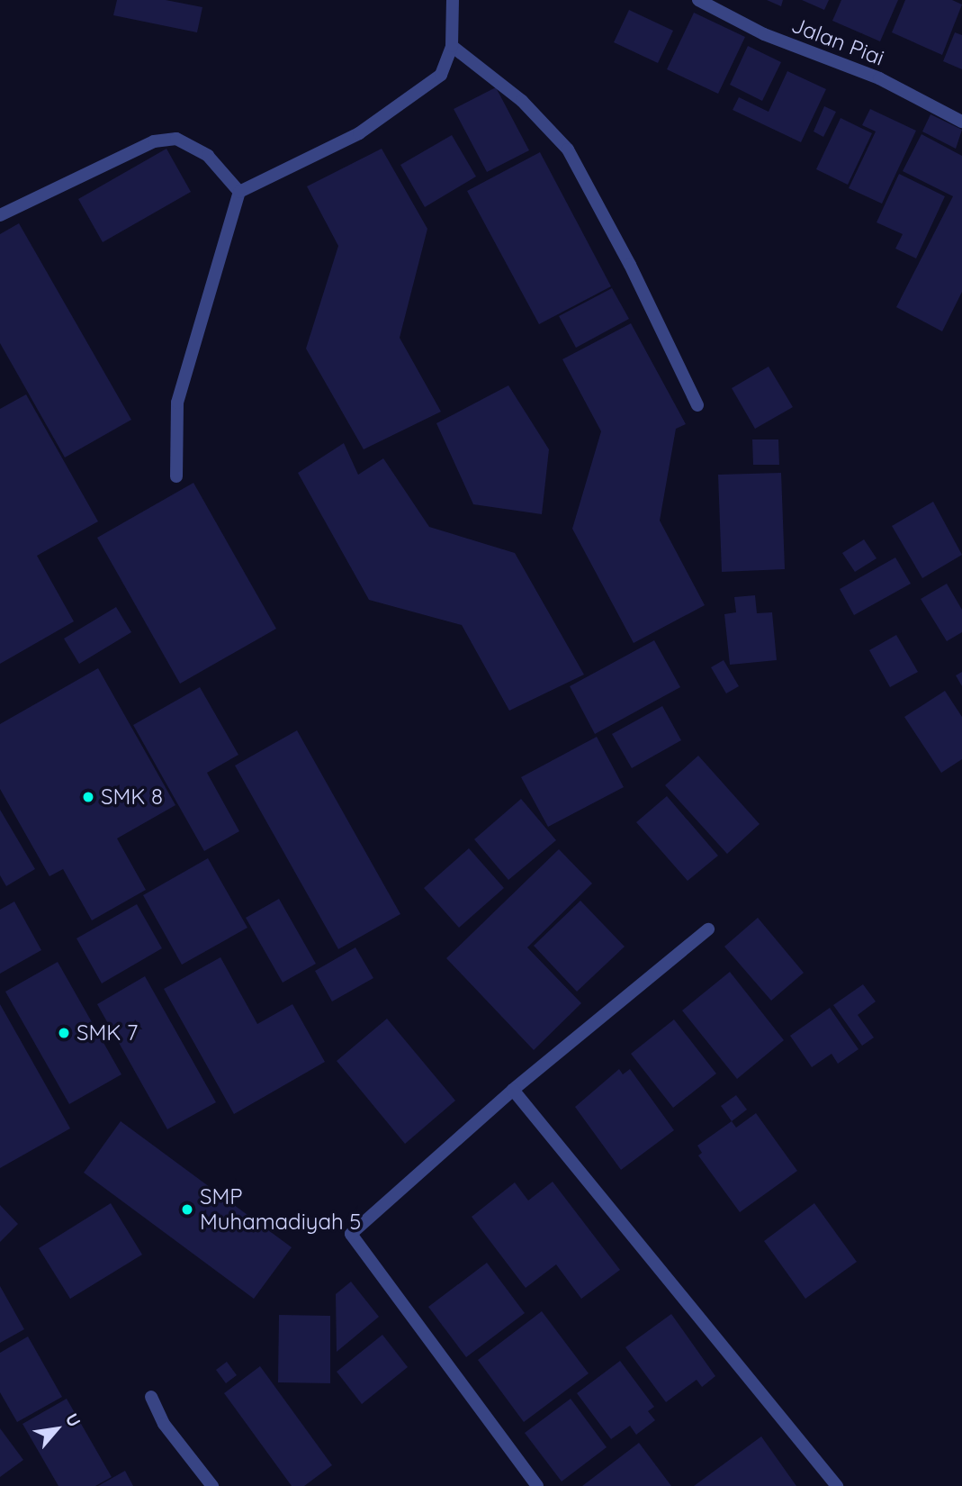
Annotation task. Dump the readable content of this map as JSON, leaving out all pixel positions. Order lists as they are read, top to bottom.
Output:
{
  "streets": {
    "street": ["Jalan Piai"]
  },
  "places": ["SMK 8", "SMK 7", "SMP Muhamadiyah 5"],
  "north": "top right"
}
